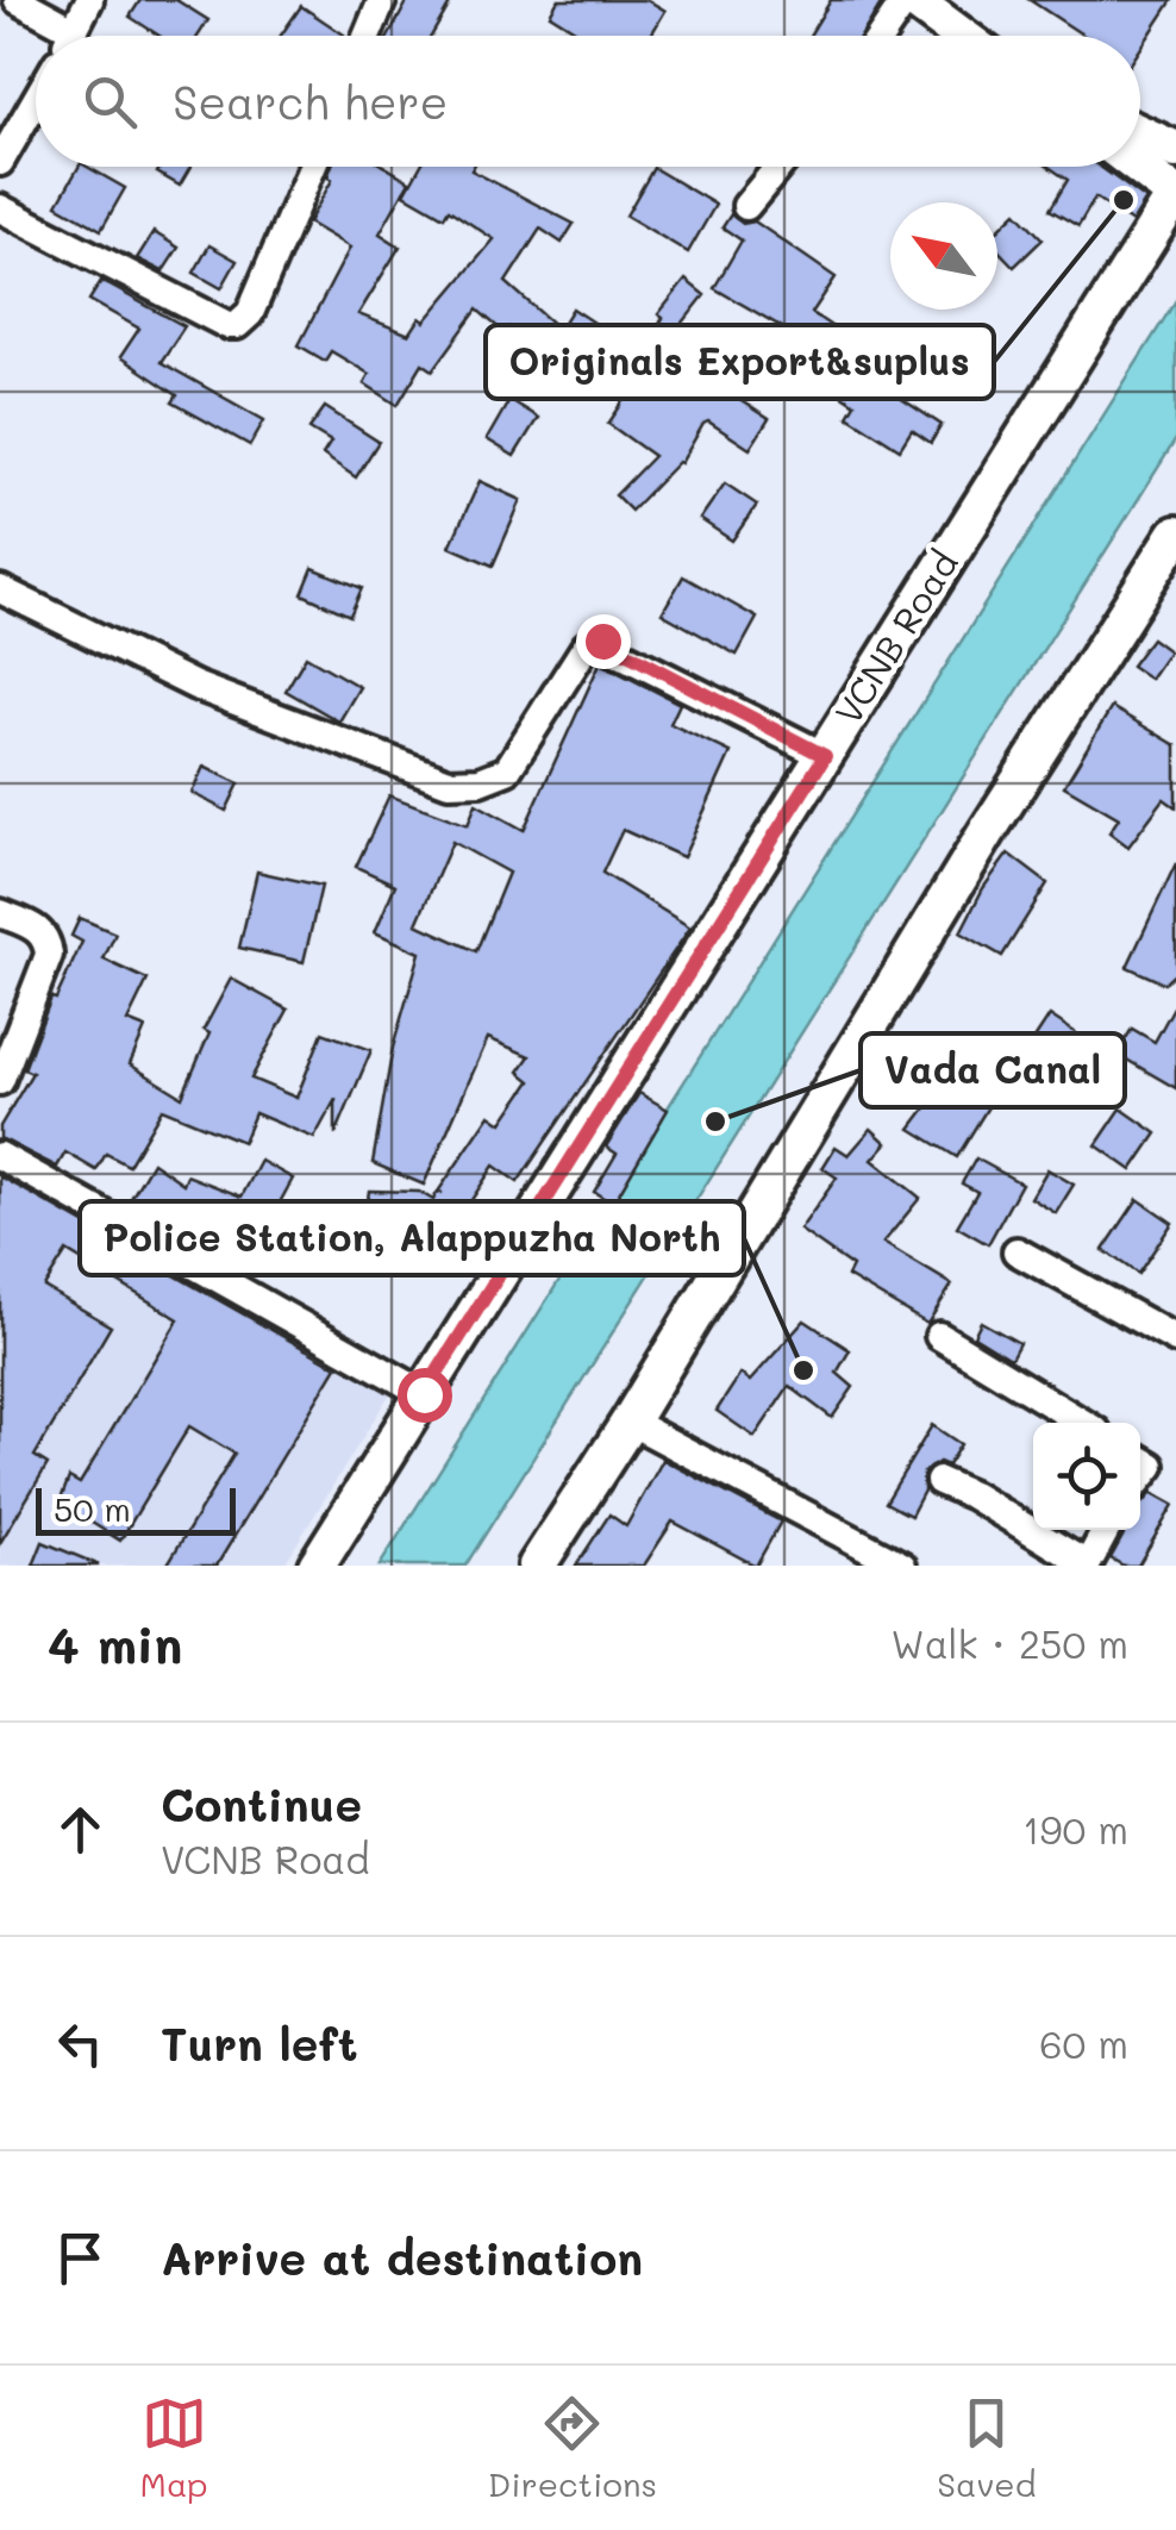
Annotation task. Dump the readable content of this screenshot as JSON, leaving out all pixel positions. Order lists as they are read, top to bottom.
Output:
{
  "streets": {
    "main road": ["VCNB Road"]
  },
  "places": ["Originals Export&suplus", "Vada Canal", "Police Station, Alappuzha North"],
  "scale_bar": "50 m",
  "north": "top left",
  "page": {
    "search": "Search here",
    "scale": "50 m",
    "heading": ["4 min", "Walk · 250 m"],
    "list": [
      ["Continue", "VCNB Road", "190 m"],
      ["Turn left", "60 m"],
      "Arrive at destination"
    ],
    "nav": ["Map", "Directions", "Saved"]
  }
}
